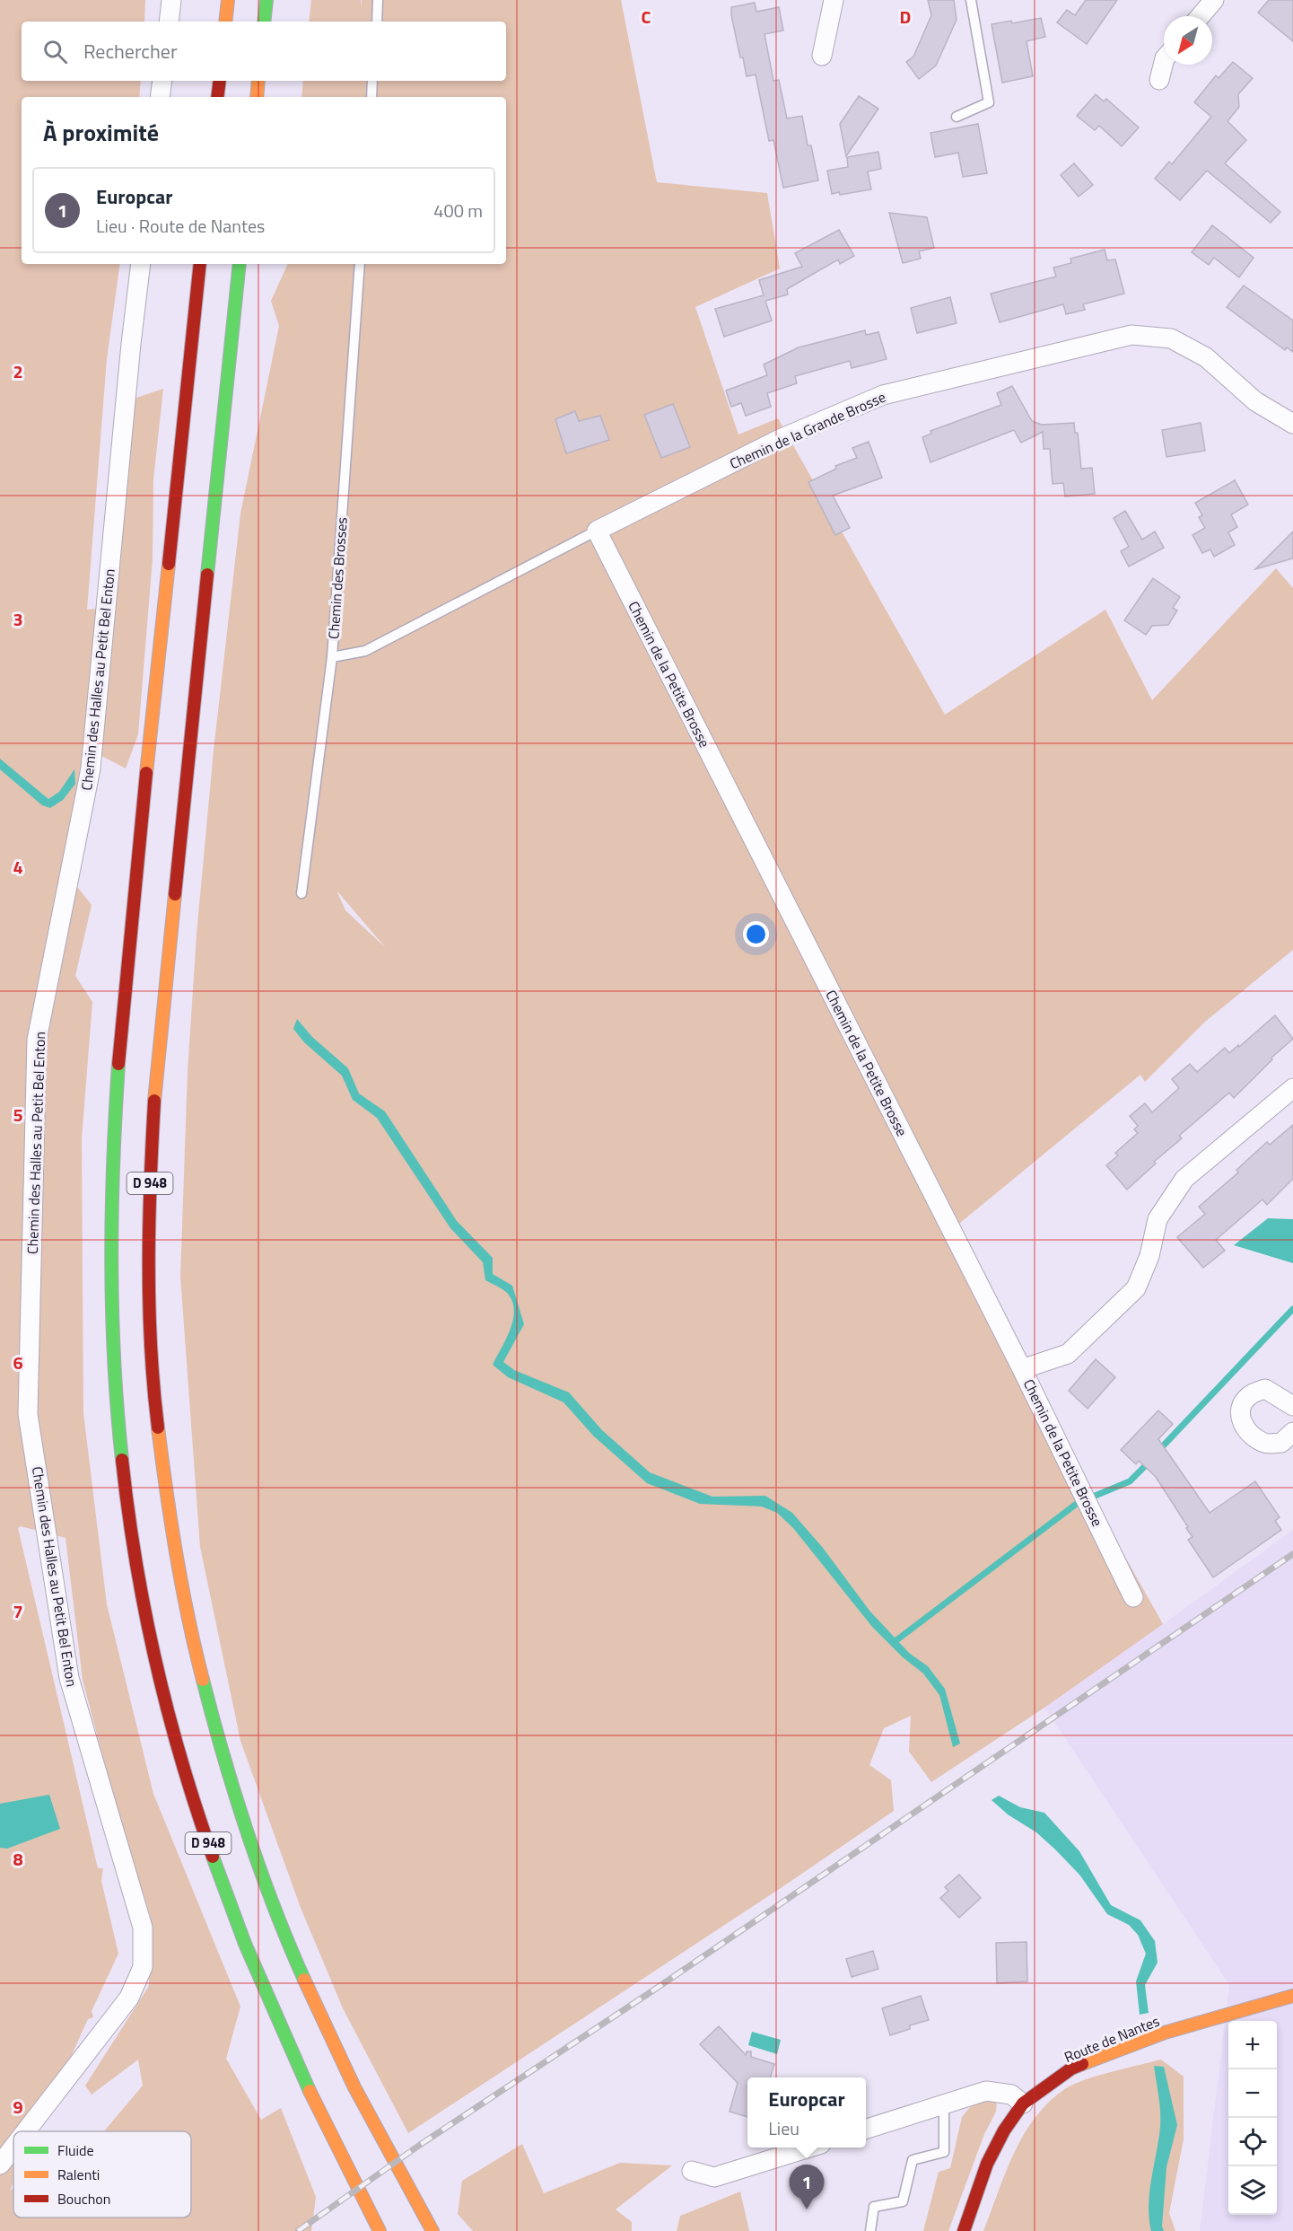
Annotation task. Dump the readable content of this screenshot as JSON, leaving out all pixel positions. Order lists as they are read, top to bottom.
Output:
{
  "streets": {
    "main road": ["D 948", "Route de Nantes"],
    "street": ["Chemin de la Grande Brosse", "Chemin de la Petite Brosse", "Chemin des Halles au Petit Bel Enton"],
    "lane": ["Chemin des Brosses"]
  },
  "crossings": [
    ["Chemin de la Grande Brosse", "Chemin des Brosses"],
    ["Chemin de la Grande Brosse", "Chemin de la Petite Brosse"]
  ],
  "legend": ["Fluide", "Ralenti", "Bouchon"],
  "north": "bottom left",
  "page": {
    "search": "Rechercher",
    "heading": "À proximité",
    "list": [
      {
        "mark": "1",
        "name": "Europcar",
        "note": "Lieu · Route de Nantes",
        "value": "400 m"
      }
    ],
    "map_buttons": ["+", "−"],
    "popup": ["Europcar", "Lieu"],
    "pins": "1"
  },
  "grid": {
    "columns": ["C", "D"],
    "rows": [
      "2",
      "3",
      "4",
      "5",
      "6",
      "7",
      "8",
      "9"
    ]
  }
}
